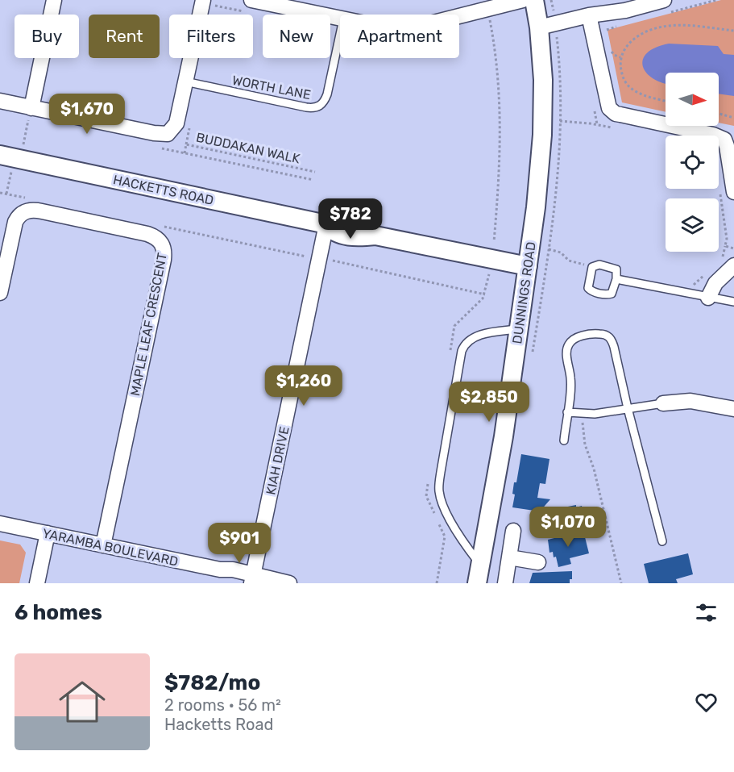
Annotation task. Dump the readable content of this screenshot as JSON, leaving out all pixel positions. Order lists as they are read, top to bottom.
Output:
{
  "streets": {
    "street": [
      "HACKETTS ROAD",
      "DUNNINGS ROAD",
      "MAPLE LEAF CRESCENT",
      "KIAH DRIVE",
      "YARAMBA BOULEVARD"
    ],
    "lane": ["WORTH LANE"],
    "path": ["BUDDAKAN WALK"]
  },
  "crossings": [
    ["HACKETTS ROAD", "DUNNINGS ROAD"],
    ["HACKETTS ROAD", "KIAH DRIVE"],
    ["MAPLE LEAF CRESCENT", "YARAMBA BOULEVARD"],
    ["KIAH DRIVE", "YARAMBA BOULEVARD"]
  ],
  "north": "right",
  "page": {
    "chip": [
      "Buy",
      "Rent",
      "Filters",
      "New",
      "Apartment"
    ],
    "price": [
      "$1,670",
      "$782",
      "$1,260",
      "$2,850",
      "$1,070",
      "$901"
    ],
    "heading": "6 homes",
    "list": [
      {
        "name": "$782/mo",
        "note": "2 rooms · 56 m² · Hacketts Road"
      }
    ]
  }
}
